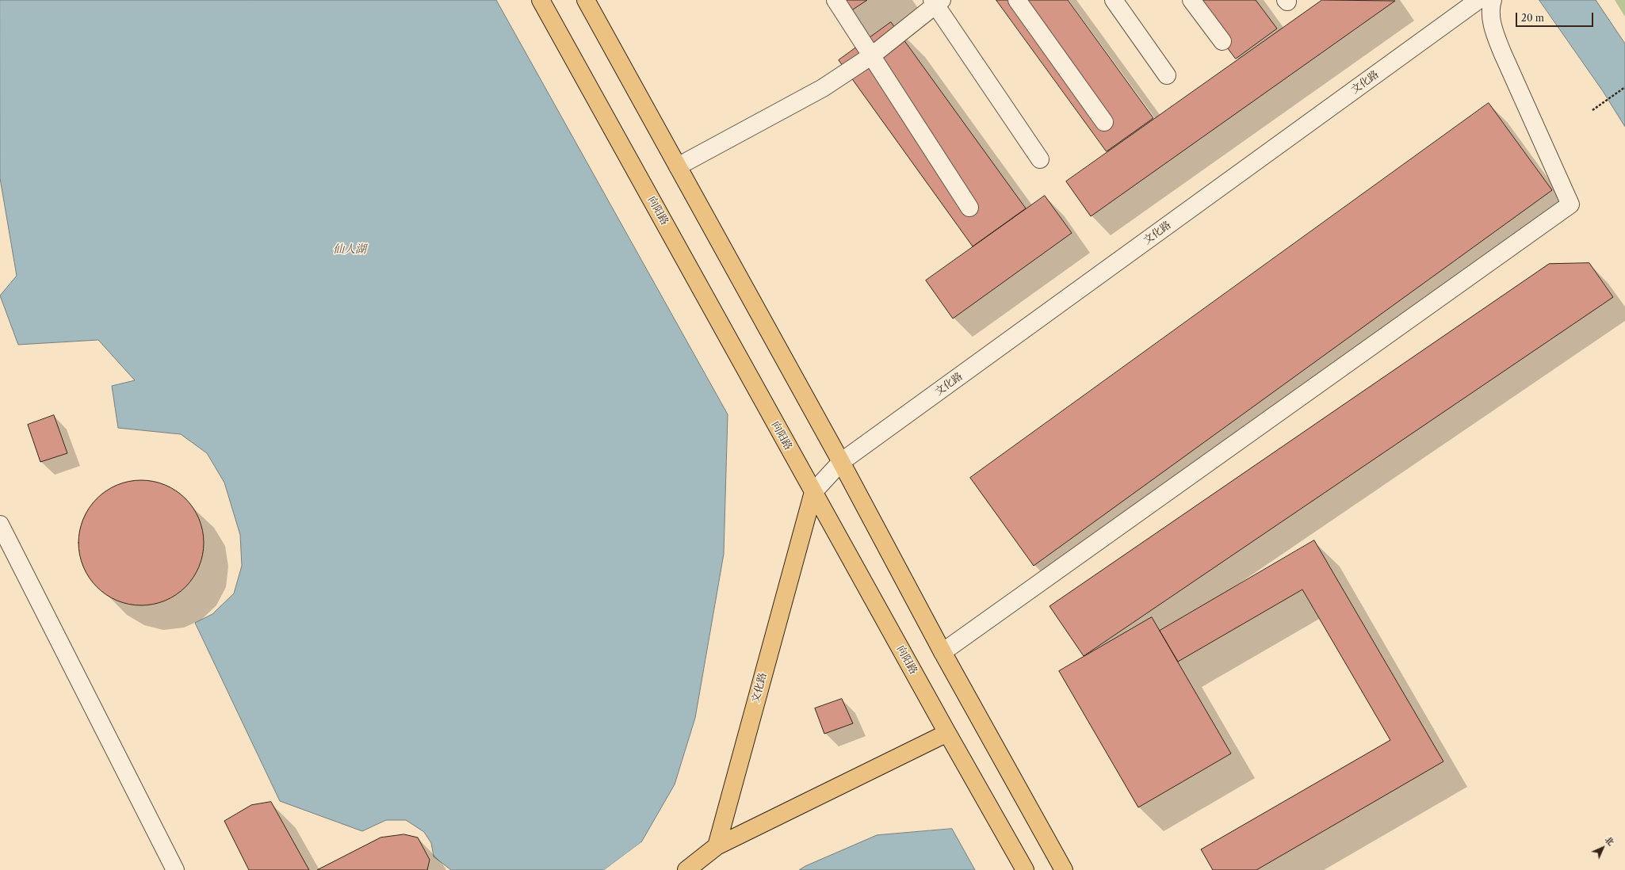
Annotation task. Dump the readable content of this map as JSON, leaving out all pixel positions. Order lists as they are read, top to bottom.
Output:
{
  "streets": {
    "main road": ["文化路", "向阳路"]
  },
  "crossings": [
    ["文化路", "向阳路"]
  ],
  "water": ["仙人湖"],
  "scale_bar": "20 m",
  "north": "top right"
}
